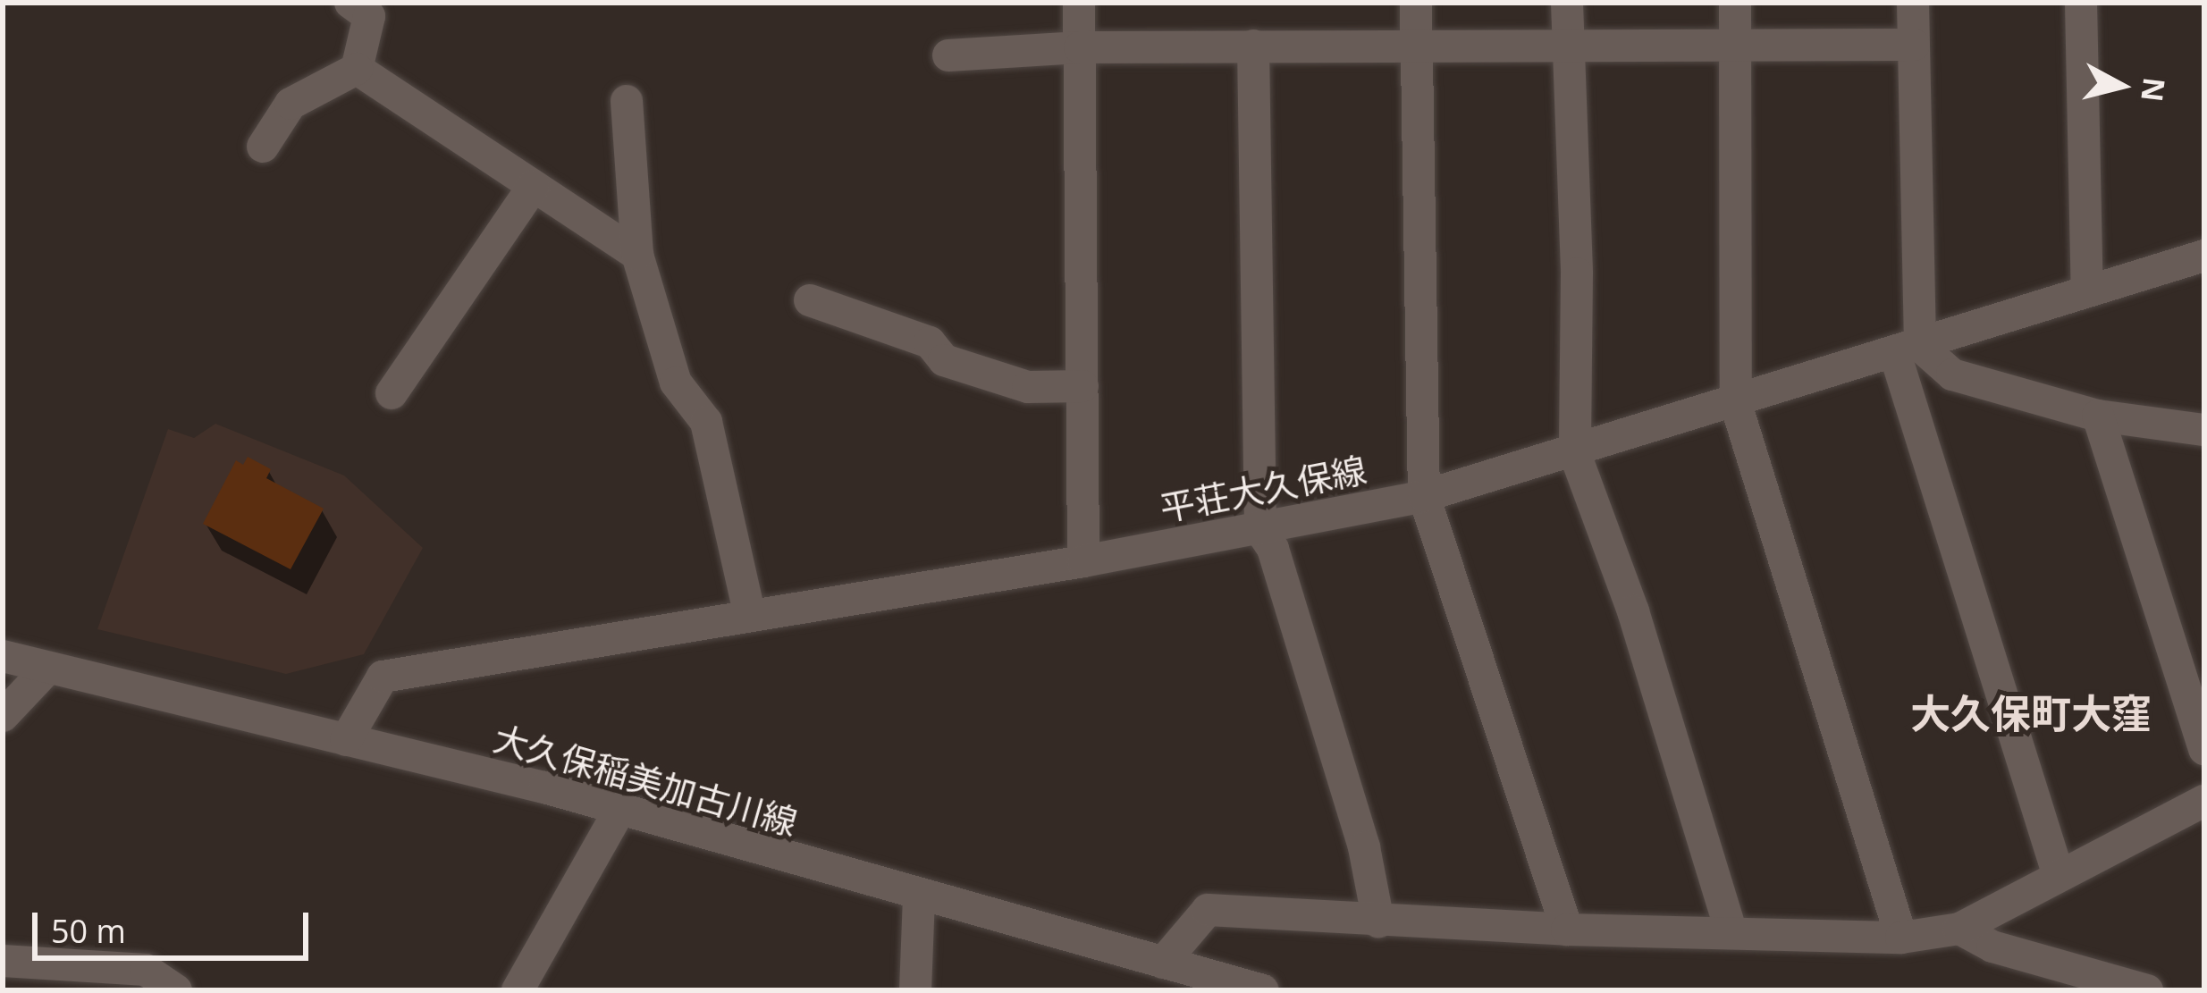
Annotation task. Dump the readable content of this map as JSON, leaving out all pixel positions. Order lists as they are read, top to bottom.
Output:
{
  "streets": {
    "street": ["平荘大久保線", "大久保稲美加古川線"]
  },
  "crossings": [
    ["平荘大久保線", "大久保稲美加古川線"]
  ],
  "districts": ["大久保町大窪"],
  "scale_bar": "50 m",
  "north": "right"
}
